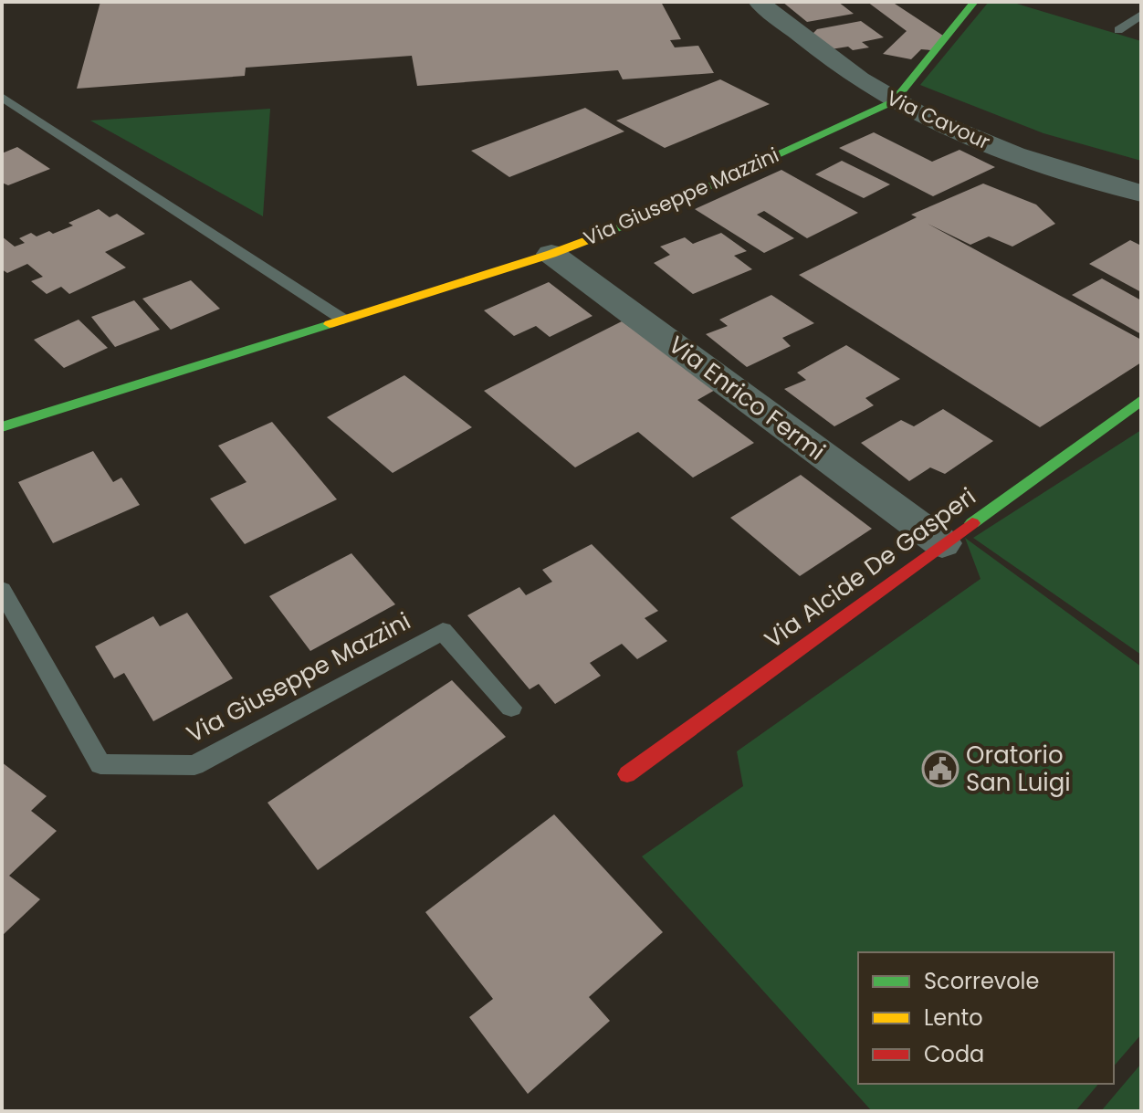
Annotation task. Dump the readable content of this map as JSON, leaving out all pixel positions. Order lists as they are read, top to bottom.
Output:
{
  "streets": {
    "street": [
      "Via Cavour",
      "Via Giuseppe Mazzini",
      "Via Enrico Fermi",
      "Via Alcide De Gasperi"
    ]
  },
  "crossings": [
    ["Via Cavour", "Via Giuseppe Mazzini"],
    ["Via Giuseppe Mazzini", "Via Enrico Fermi"],
    ["Via Enrico Fermi", "Via Alcide De Gasperi"]
  ],
  "places": {
    "public building": ["Oratorio San Luigi"]
  },
  "legend": ["Scorrevole", "Lento", "Coda"]
}
